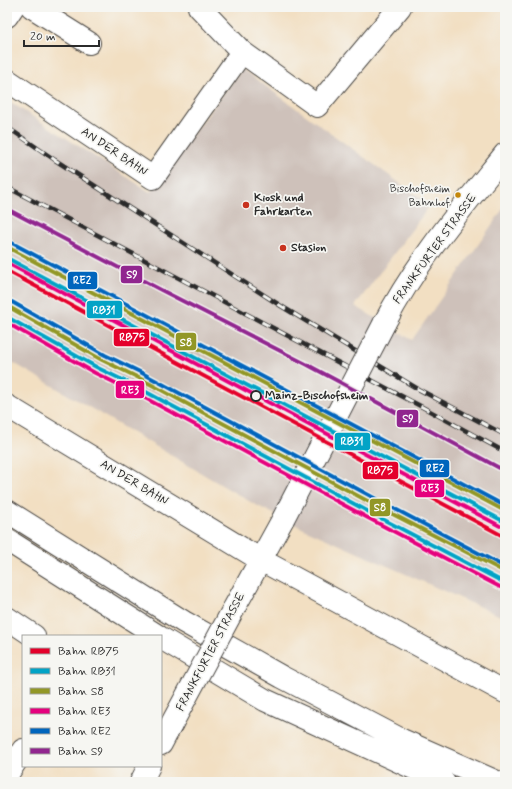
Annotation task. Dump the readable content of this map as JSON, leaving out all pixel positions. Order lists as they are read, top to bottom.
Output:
{
  "streets": {
    "main road": ["AN DER BAHN", "FRANKFURTER STRASSE"]
  },
  "crossings": [
    ["AN DER BAHN", "FRANKFURTER STRASSE"]
  ],
  "places": [
    "Bischofsheim Bahnhof",
    "Kiosk und Fahrkarten",
    "Stasion",
    "Mainz-Bischofsheim"
  ],
  "lines": [
    "rail line S9",
    "rail line RE2",
    "rail line S8",
    "rail line RB31",
    "rail line RE3",
    "rail line RB75"
  ],
  "legend": [
    "Bahn RB75",
    "Bahn RB31",
    "Bahn S8",
    "Bahn RE3",
    "Bahn RE2",
    "Bahn S9"
  ],
  "scale_bar": "20 m"
}
